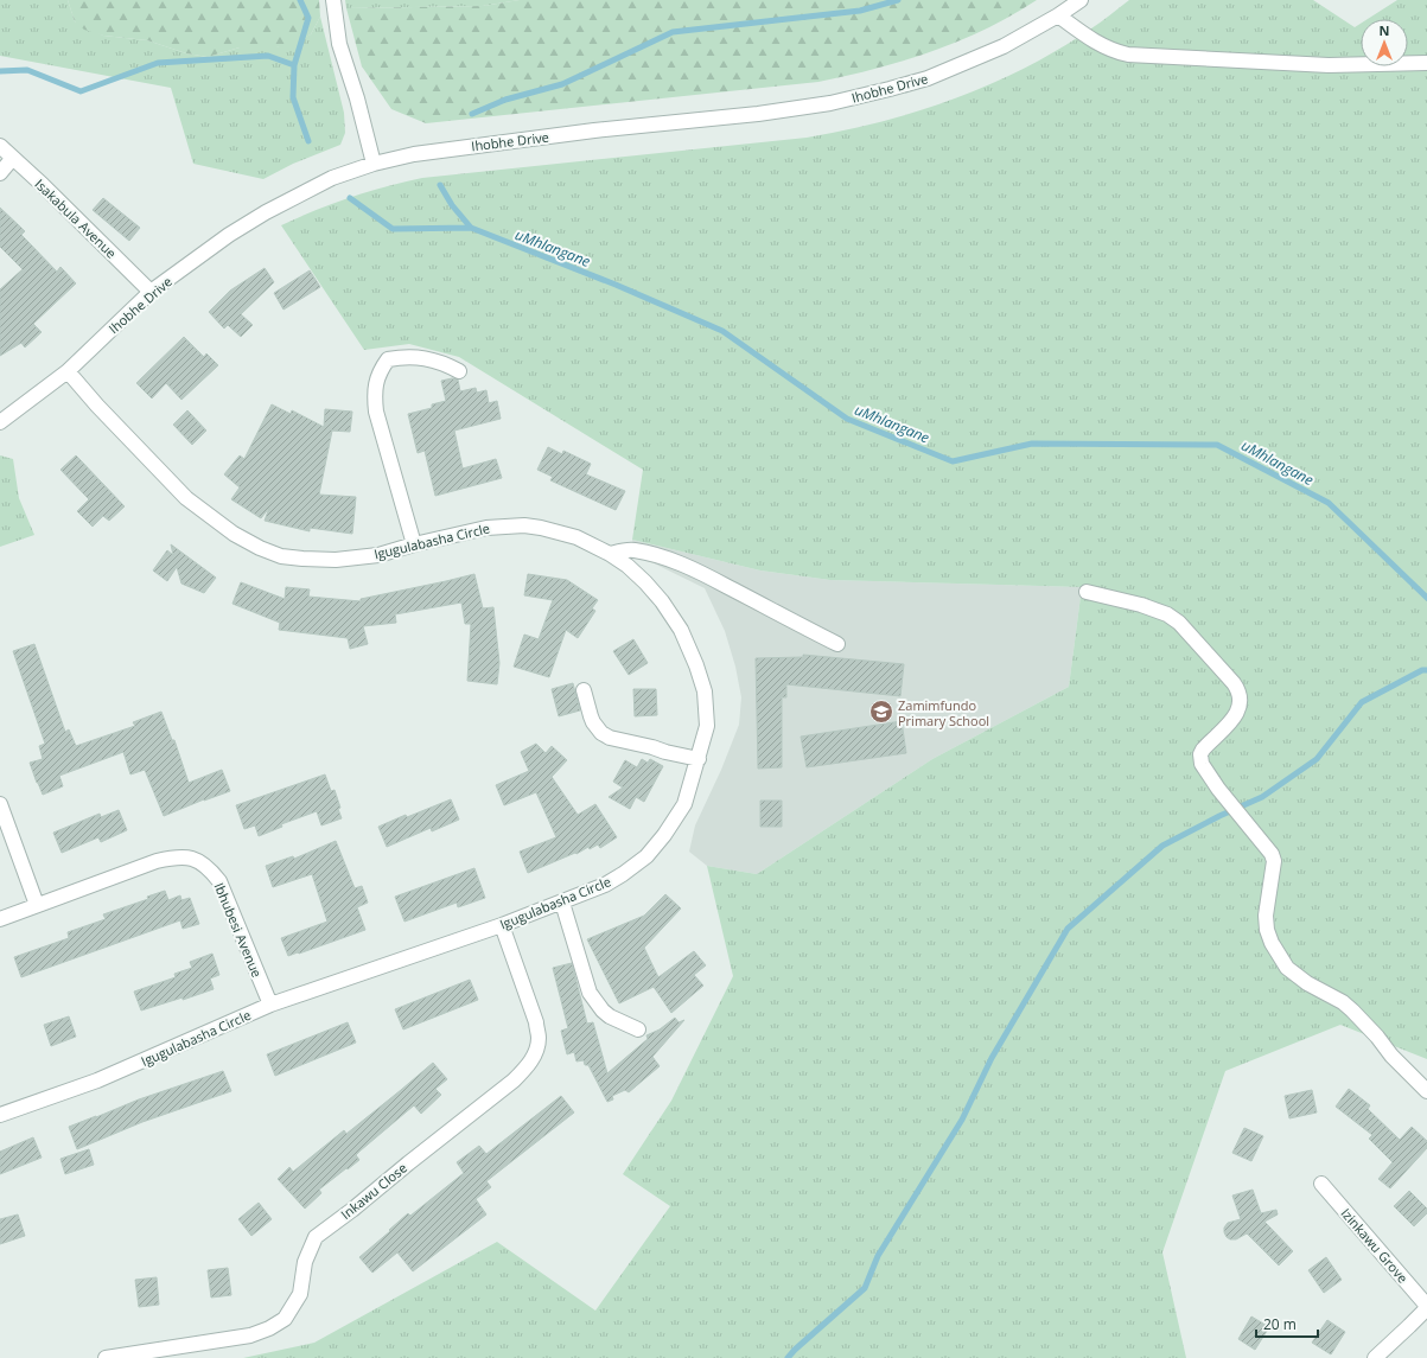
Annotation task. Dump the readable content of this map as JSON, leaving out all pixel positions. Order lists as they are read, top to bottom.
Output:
{
  "streets": {
    "street": [
      "Ihobhe Drive",
      "Isakabula Avenue",
      "Igugulabasha Circle",
      "Ibhubesi Avenue",
      "Inkawu Close",
      "Izinkawu Grove"
    ]
  },
  "crossings": [
    ["Ihobhe Drive", "Isakabula Avenue"],
    ["Ihobhe Drive", "Igugulabasha Circle"],
    ["Igugulabasha Circle", "Ibhubesi Avenue"],
    ["Igugulabasha Circle", "Inkawu Close"]
  ],
  "water": ["uMhlangane"],
  "places": {
    "school or university": ["Zamimfundo Primary School"]
  },
  "scale_bar": "20 m",
  "north": "top"
}
